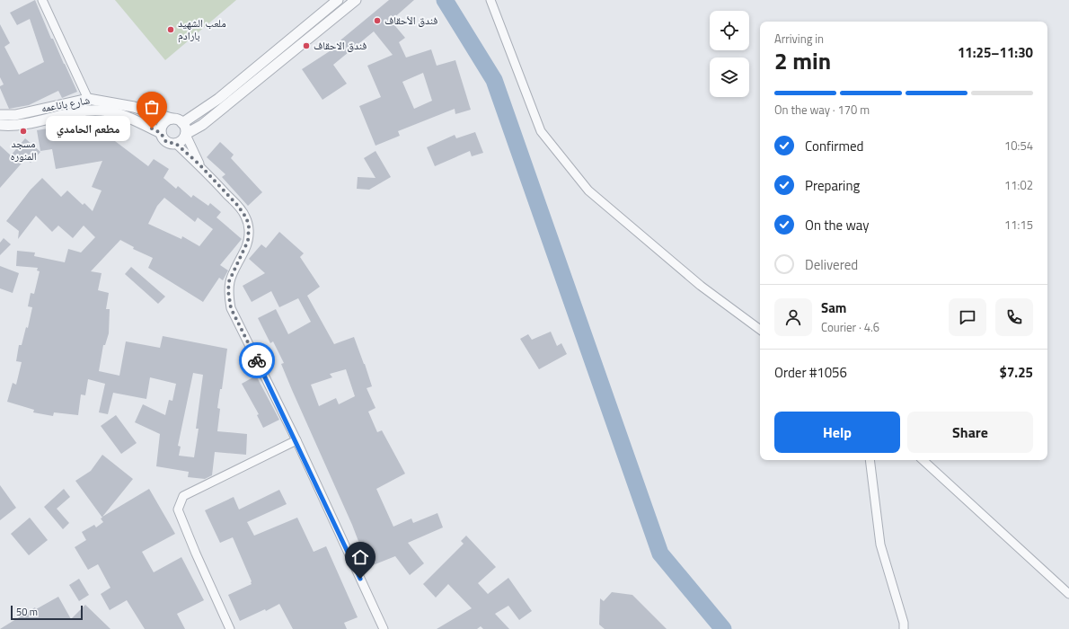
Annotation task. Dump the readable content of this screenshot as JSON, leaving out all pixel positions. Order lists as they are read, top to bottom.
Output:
{
  "streets": {
    "street": ["شارع باناعمه"]
  },
  "places": [
    "فندق الأحقاف",
    "ملعب الشهيد بارادم",
    "فندق الاحقاف",
    "مطعم الحامدي",
    "مسجد المنوره"
  ],
  "scale_bar": "50 m",
  "page": {
    "heading": ["2 min", "Arriving in", "11:25–11:30"],
    "panel": [
      "Sam",
      "Courier · 4.6",
      "Order #1056",
      "$7.25"
    ],
    "bar": "On the way · 170 m",
    "bubble": "مطعم الحامدي",
    "list": [
      ["Confirmed", "10:54"],
      ["Preparing", "11:02"],
      ["On the way", "11:15"],
      "Delivered"
    ],
    "buttons": ["Help", "Share"],
    "scale": "50 m"
  }
}
